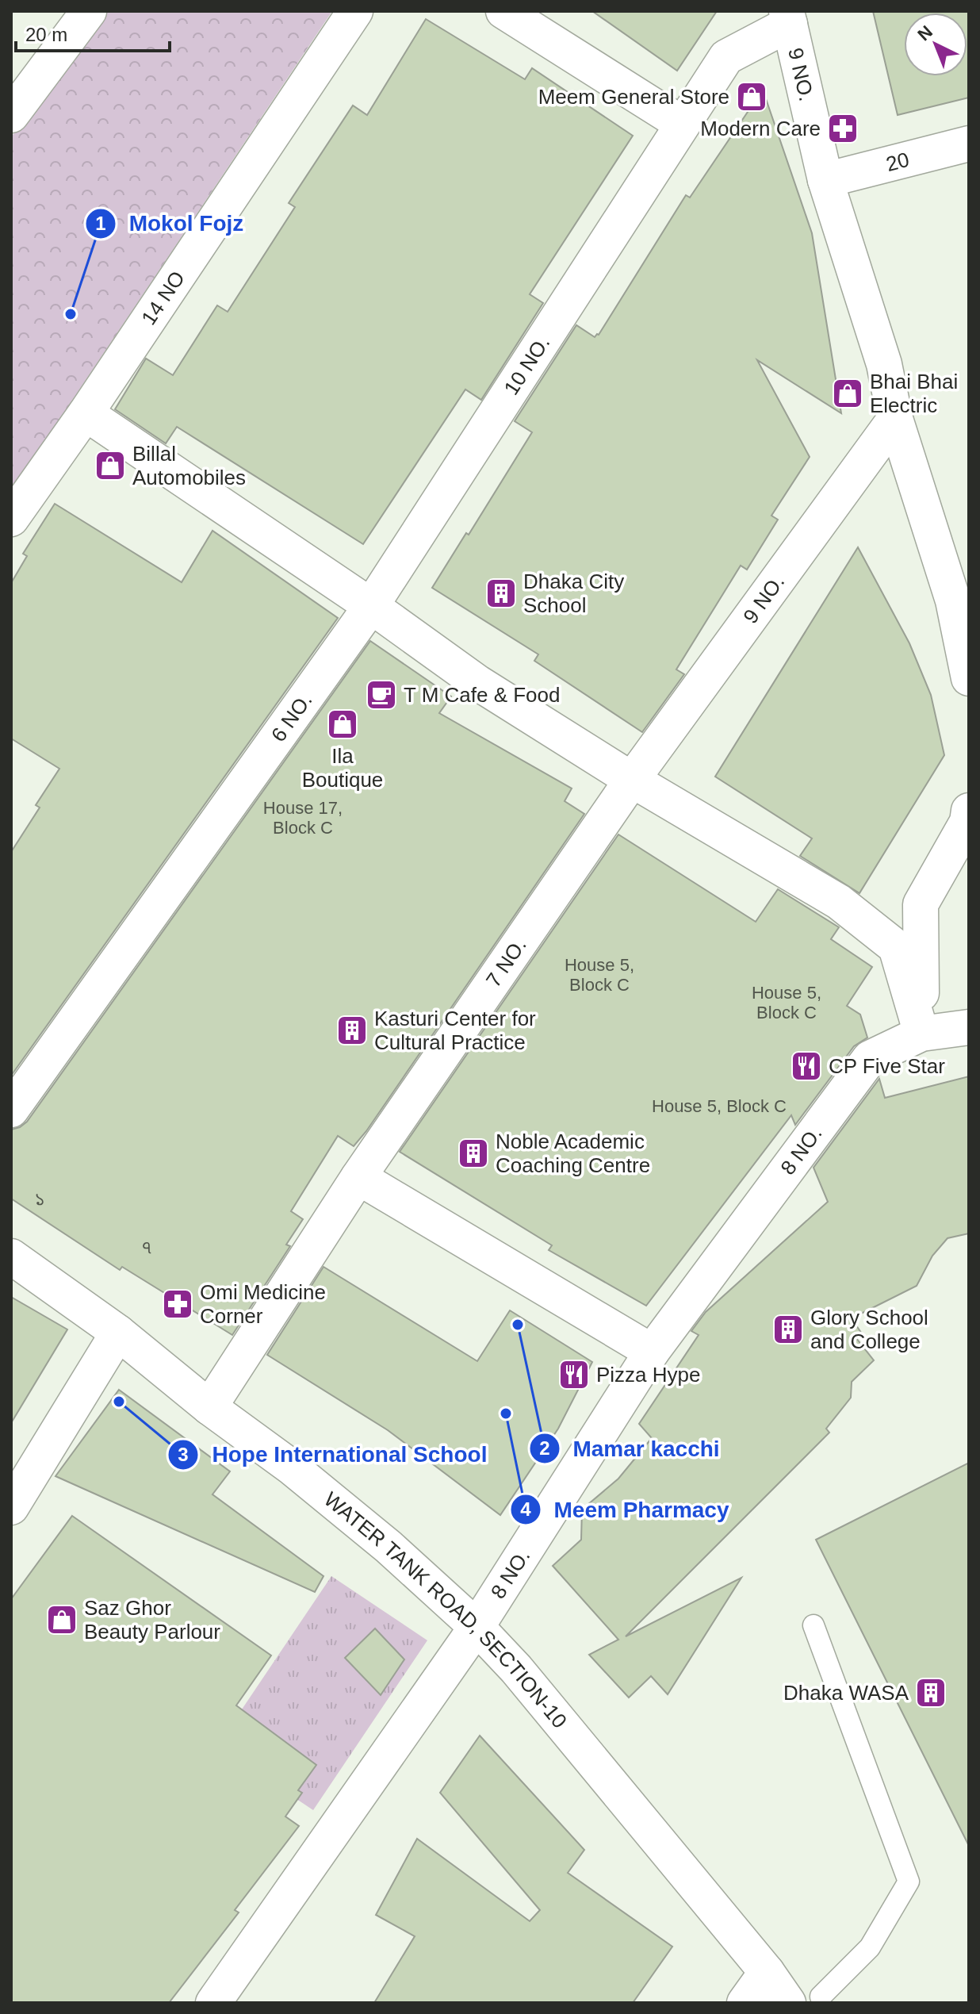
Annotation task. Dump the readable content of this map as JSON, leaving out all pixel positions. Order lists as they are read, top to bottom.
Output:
{
  "streets": {
    "street": [
      "9 NO.",
      "20",
      "14 NO",
      "10 NO.",
      "6 NO.",
      "7 NO.",
      "8 NO.",
      "WATER TANK ROAD, SECTION-10"
    ]
  },
  "crossings": [
    ["9 NO.", "20"],
    ["9 NO.", "10 NO."],
    ["9 NO.", "7 NO."],
    ["10 NO.", "6 NO."],
    ["7 NO.", "WATER TANK ROAD, SECTION-10"],
    ["8 NO.", "WATER TANK ROAD, SECTION-10"]
  ],
  "places": {
    "shop": [
      "Meem General Store",
      "Bhai Bhai Electric",
      "Billal Automobiles",
      "Ila Boutique",
      "Saz Ghor Beauty Parlour"
    ],
    "pharmacy": ["Modern Care", "Omi Medicine Corner"],
    "other": [
      "Mokol Fojz",
      "Mamar kacchi",
      "Hope International School",
      "Meem Pharmacy"
    ],
    "building": [
      "Dhaka City School",
      "Kasturi Center for Cultural Practice",
      "Noble Academic Coaching Centre",
      "Glory School and College",
      "Dhaka WASA"
    ],
    "cafe": ["T M Cafe & Food"],
    "restaurant": ["CP Five Star", "Pizza Hype"]
  },
  "house_numbers": [
    "House 17, Block C",
    "House 5, Block C",
    "House 5, Block C",
    "House 5, Block C",
    "১",
    "৭"
  ],
  "scale_bar": "20 m",
  "north": "top left"
}
